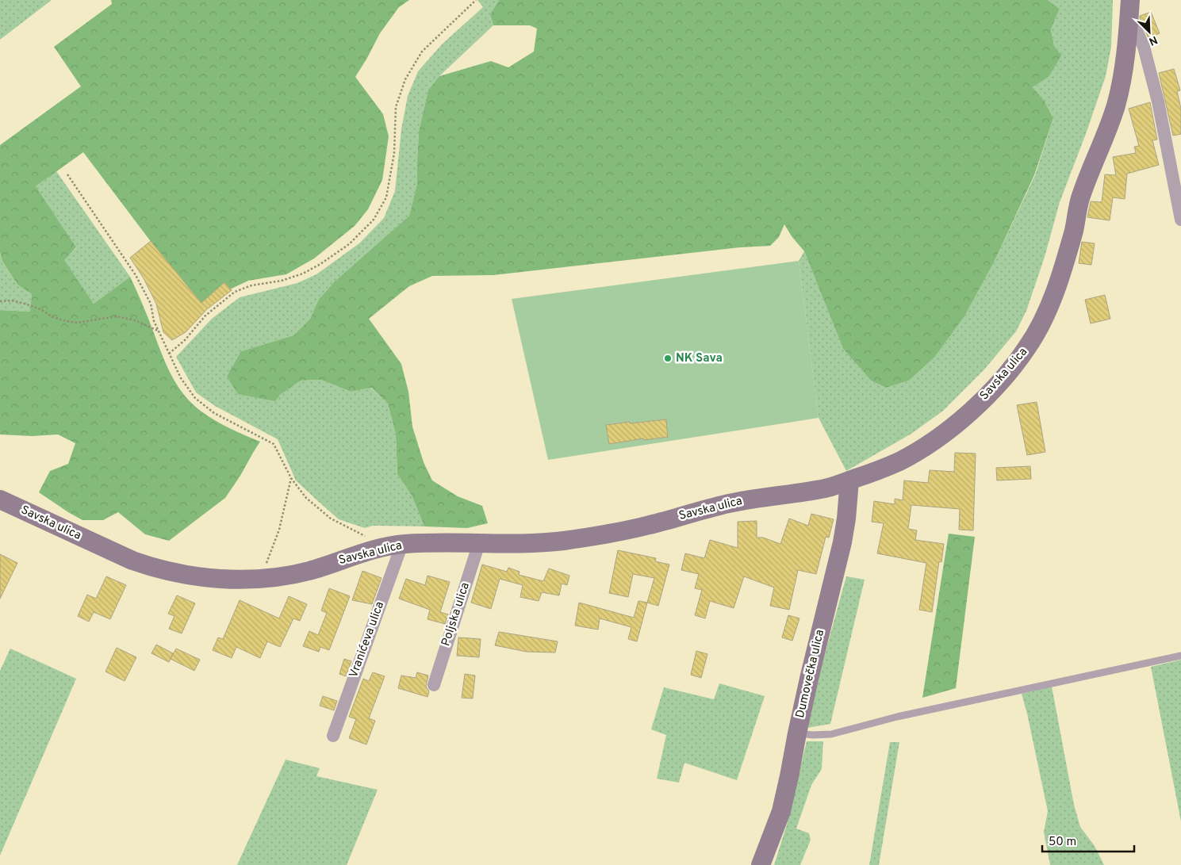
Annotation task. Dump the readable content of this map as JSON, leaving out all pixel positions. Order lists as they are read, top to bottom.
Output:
{
  "streets": {
    "main road": ["Savska ulica", "Dumovečka ulica"],
    "street": ["Poljska ulica", "Vranićeva ulica"]
  },
  "crossings": [
    ["Savska ulica", "Poljska ulica"],
    ["Savska ulica", "Vranićeva ulica"],
    ["Savska ulica", "Dumovečka ulica"]
  ],
  "places": ["NK Sava"],
  "scale_bar": "50 m",
  "north": "bottom right"
}
